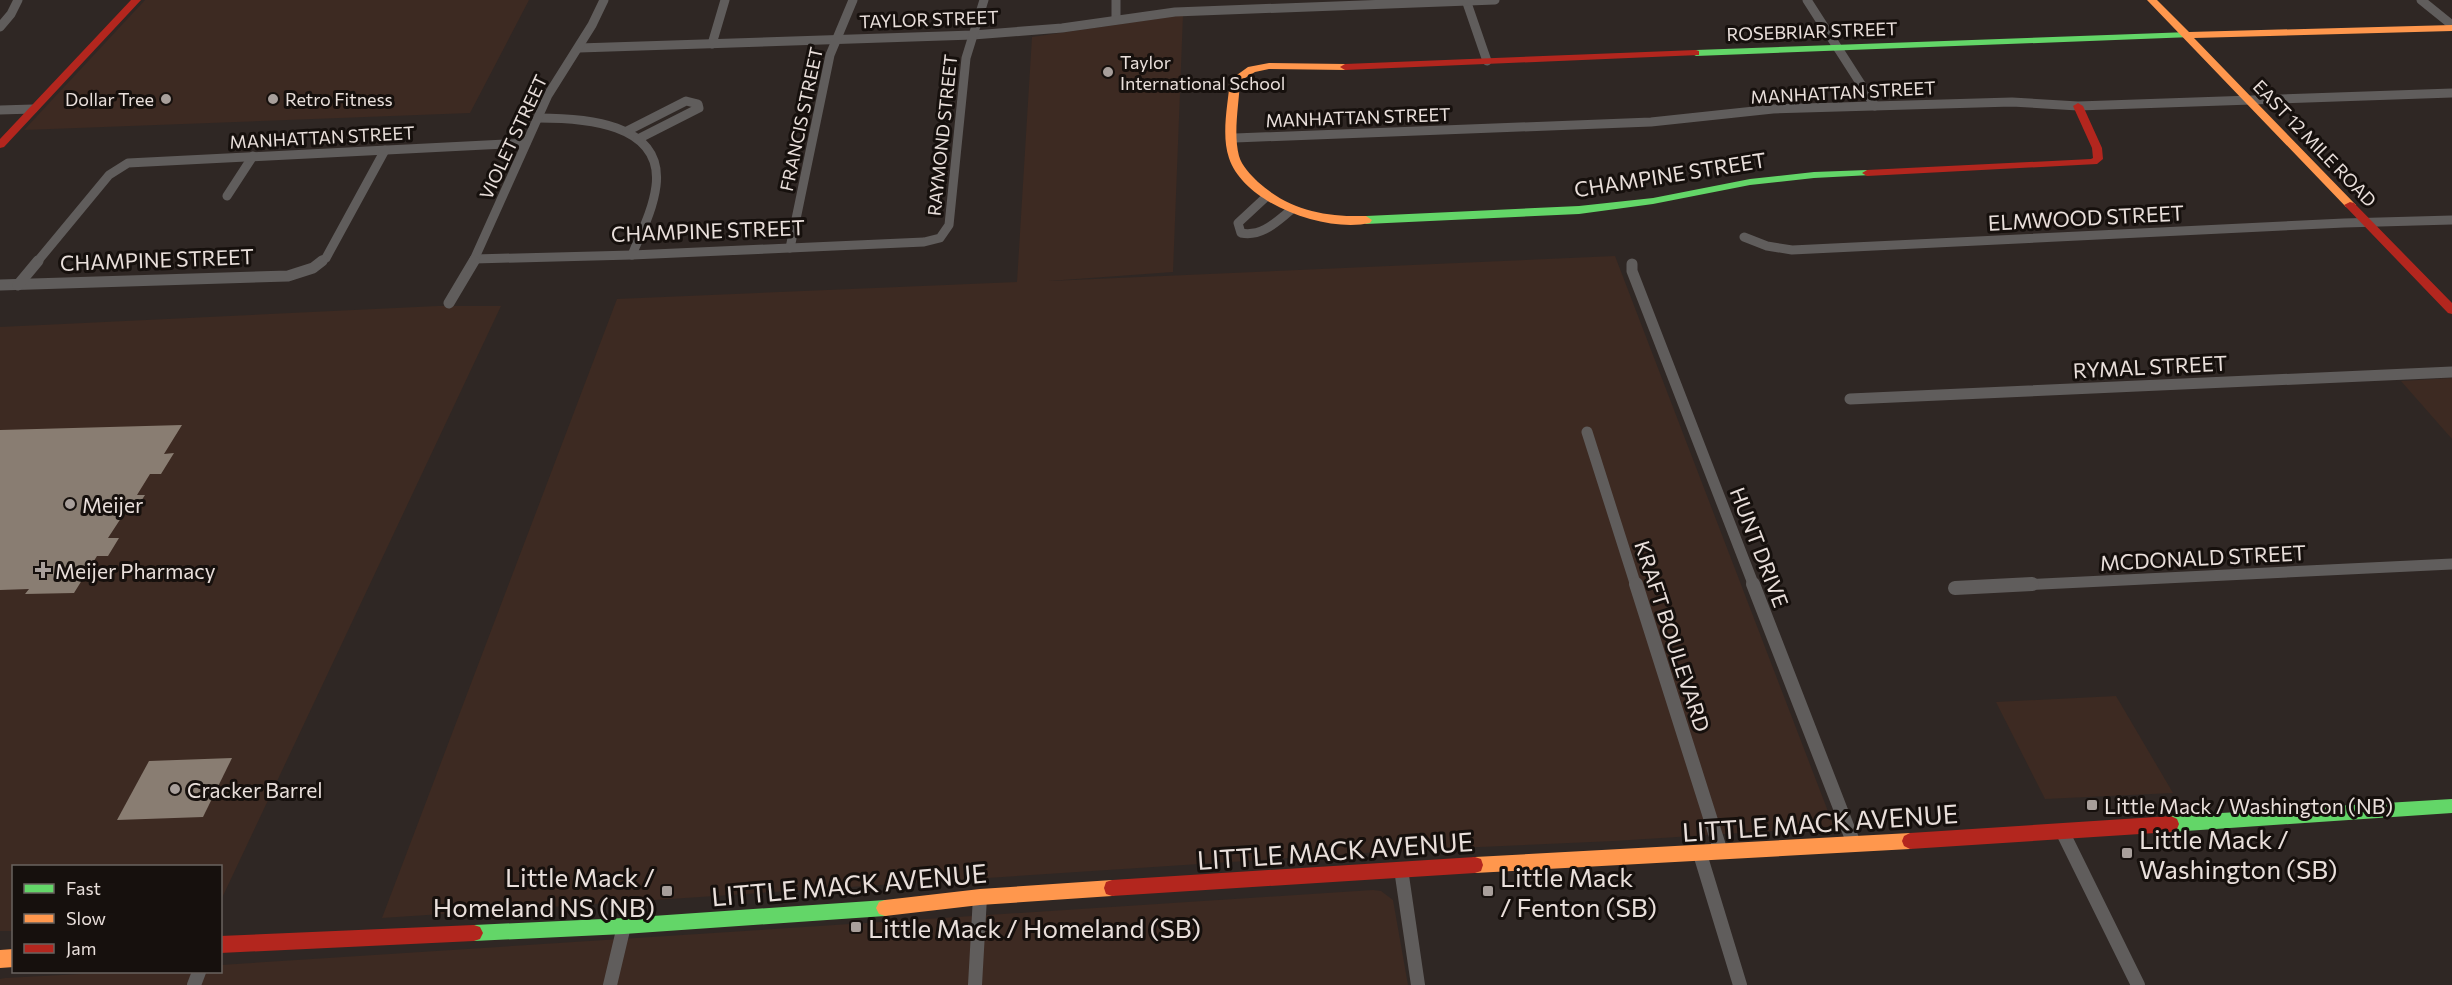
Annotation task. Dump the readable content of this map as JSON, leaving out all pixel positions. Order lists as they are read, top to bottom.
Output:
{
  "streets": {
    "street": [
      "TAYLOR STREET",
      "ROSEBRIAR STREET",
      "MANHATTAN STREET",
      "FRANCIS STREET",
      "RAYMOND STREET",
      "VIOLET STREET",
      "EAST 12 MILE ROAD",
      "CHAMPINE STREET",
      "ELMWOOD STREET",
      "RYMAL STREET",
      "HUNT DRIVE",
      "MCDONALD STREET",
      "KRAFT BOULEVARD",
      "LITTLE MACK AVENUE"
    ]
  },
  "crossings": [
    ["TAYLOR STREET", "FRANCIS STREET"],
    ["TAYLOR STREET", "RAYMOND STREET"],
    ["TAYLOR STREET", "VIOLET STREET"],
    ["ROSEBRIAR STREET", "MANHATTAN STREET"],
    ["ROSEBRIAR STREET", "EAST 12 MILE ROAD"],
    ["ROSEBRIAR STREET", "CHAMPINE STREET"],
    ["MANHATTAN STREET", "VIOLET STREET"],
    ["MANHATTAN STREET", "EAST 12 MILE ROAD"],
    ["MANHATTAN STREET", "CHAMPINE STREET"],
    ["FRANCIS STREET", "CHAMPINE STREET"],
    ["RAYMOND STREET", "CHAMPINE STREET"],
    ["VIOLET STREET", "CHAMPINE STREET"],
    ["EAST 12 MILE ROAD", "ELMWOOD STREET"],
    ["HUNT DRIVE", "LITTLE MACK AVENUE"],
    ["KRAFT BOULEVARD", "LITTLE MACK AVENUE"]
  ],
  "places": {
    "other": [
      "Taylor International School",
      "Dollar Tree",
      "Retro Fitness",
      "Meijer",
      "Cracker Barrel"
    ],
    "health": ["Meijer Pharmacy"],
    "transit": [
      "Little Mack / Washington (NB)",
      "Little Mack / Washington (SB)",
      "Little Mack / Homeland NS (NB)",
      "Little Mack / Fenton (SB)",
      "Little Mack / Homeland (SB)"
    ]
  },
  "legend": ["Fast", "Slow", "Jam"]
}
